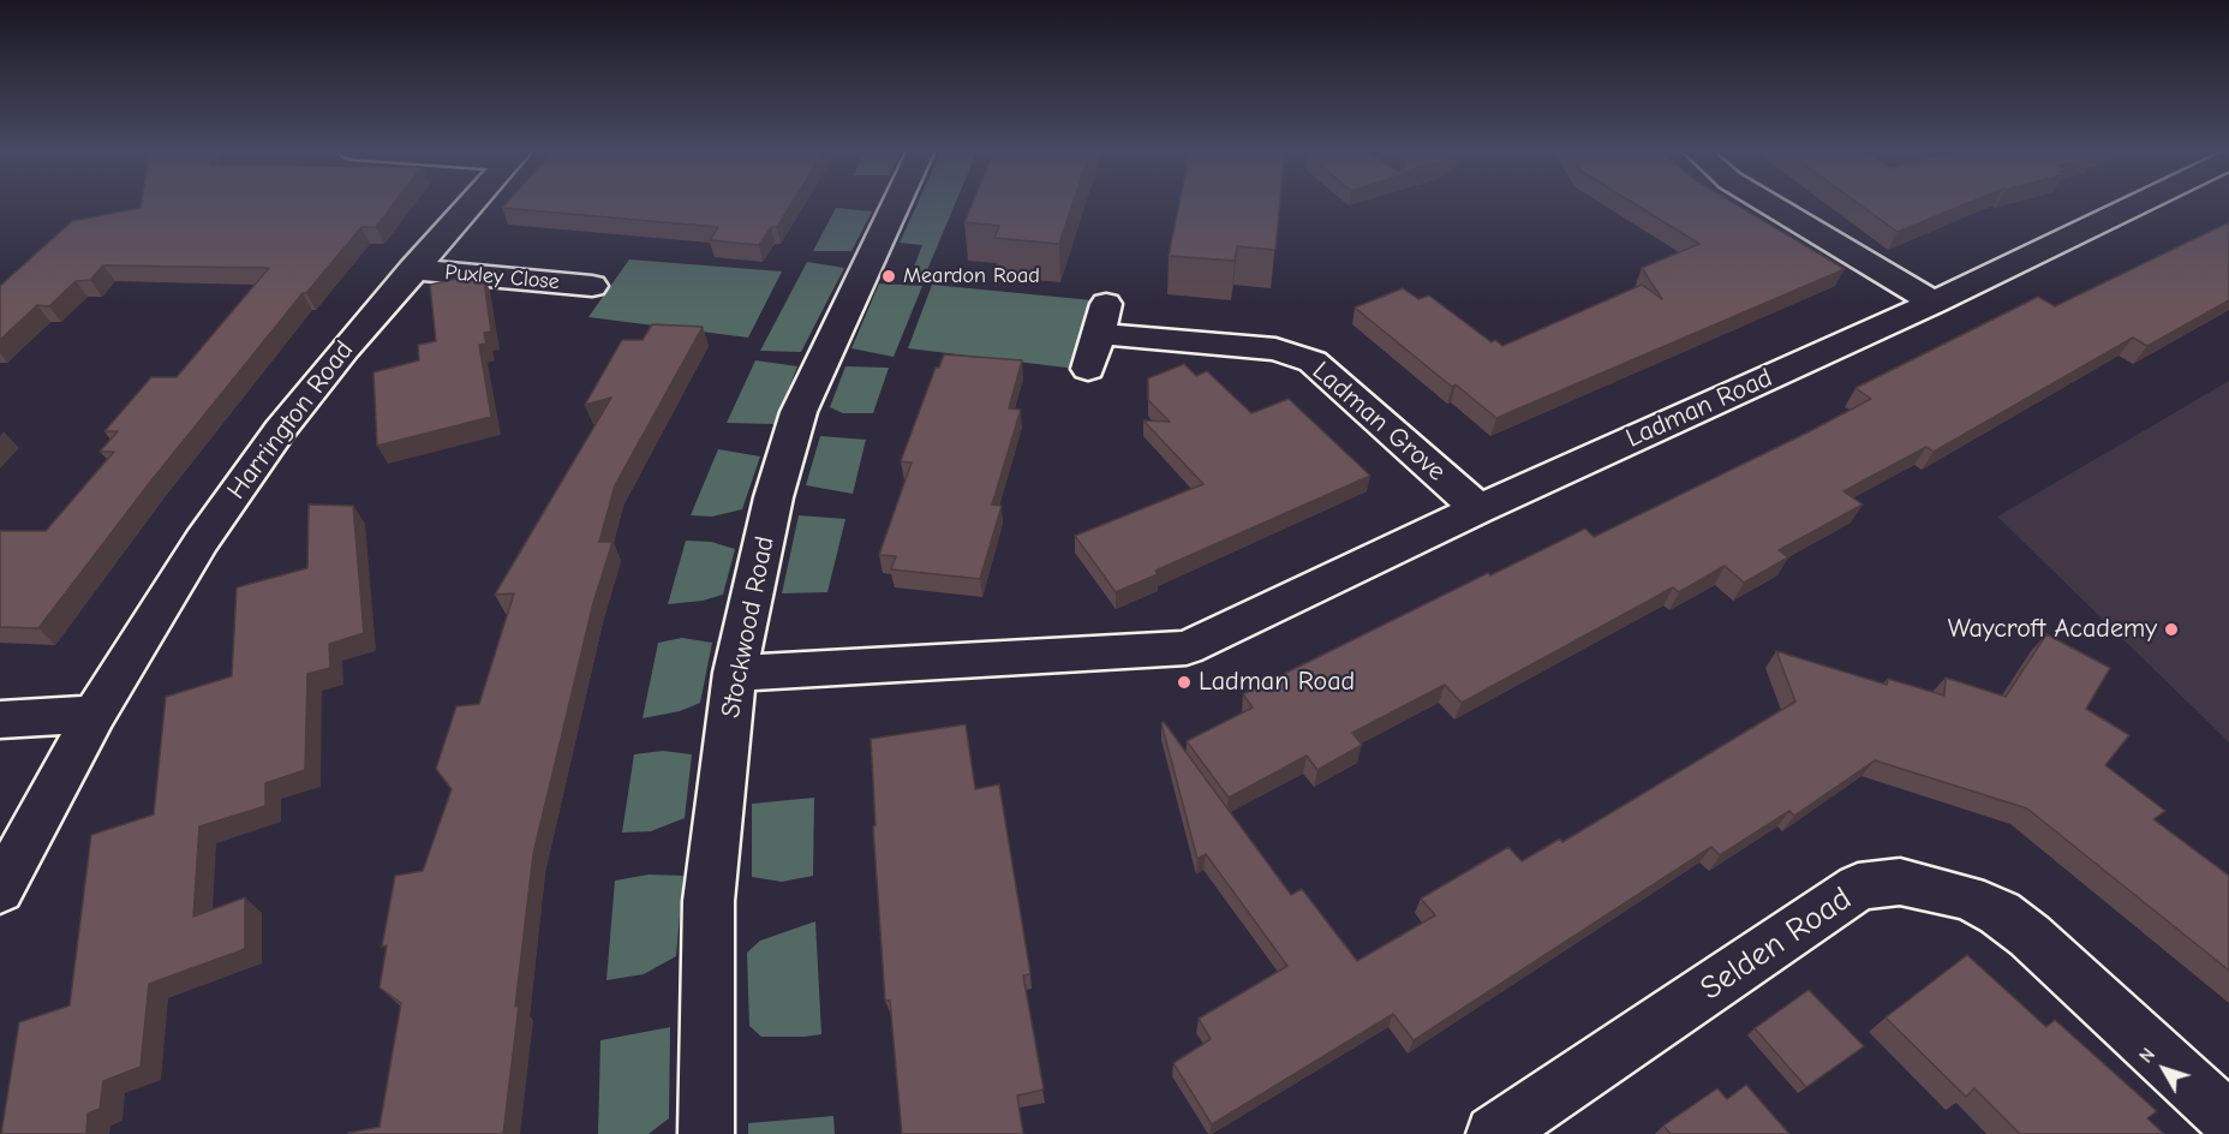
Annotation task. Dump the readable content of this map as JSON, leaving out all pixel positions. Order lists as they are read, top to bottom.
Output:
{
  "streets": {
    "street": [
      "Puxley Close",
      "Ladman Road",
      "Harrington Road",
      "Ladman Grove",
      "Stockwood Road",
      "Selden Road"
    ]
  },
  "crossings": [
    ["Puxley Close", "Harrington Road"],
    ["Ladman Road", "Ladman Grove"],
    ["Ladman Road", "Stockwood Road"]
  ],
  "places": ["Meardon Road", "Waycroft Academy", "Ladman Road"],
  "north": "top left"
}
